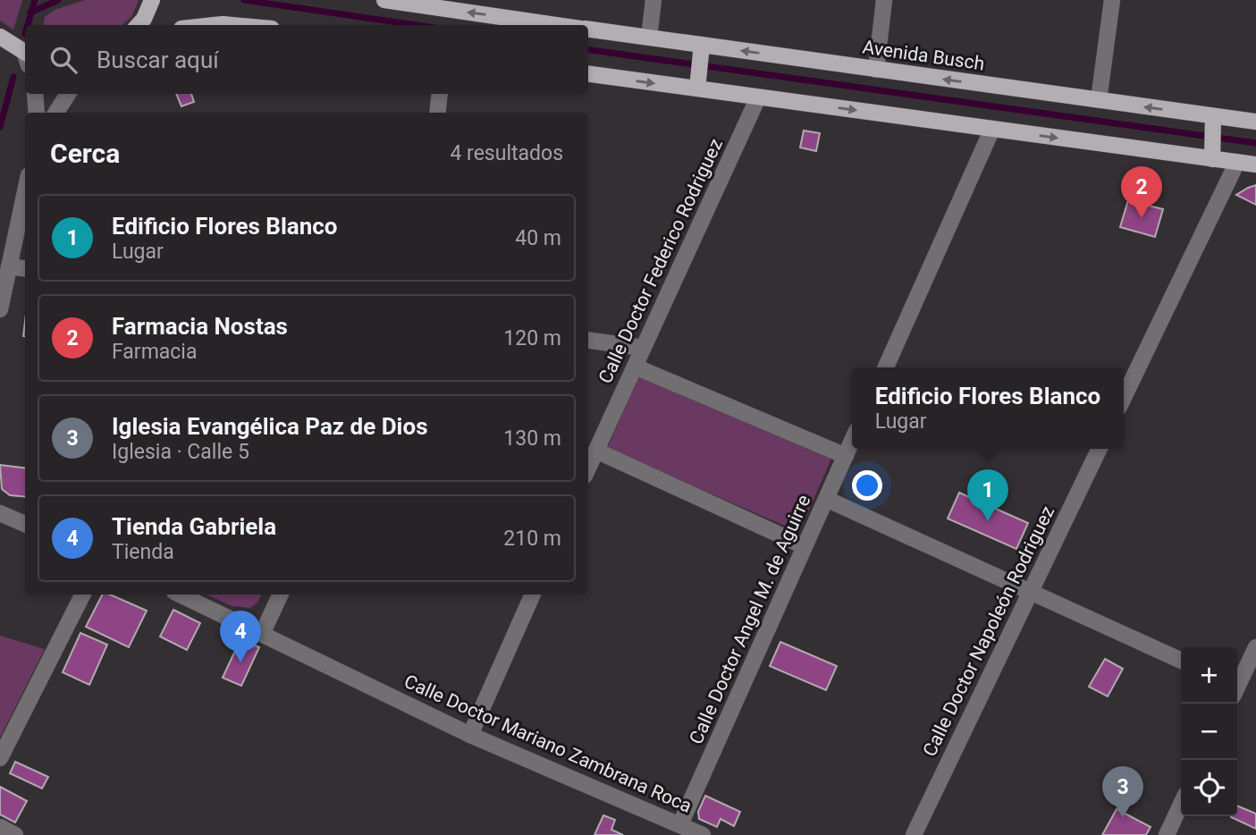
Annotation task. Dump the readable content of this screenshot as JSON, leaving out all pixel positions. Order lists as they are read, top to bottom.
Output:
{
  "streets": {
    "main road": ["Avenida Busch"],
    "street": [
      "Calle Doctor Federico Rodriguez",
      "Calle Doctor Angel M. de Aguirre",
      "Calle Doctor Napoleón Rodriguez",
      "Calle Doctor Mariano Zambrana Roca"
    ]
  },
  "crossings": [
    ["Calle Doctor Angel M. de Aguirre", "Calle Doctor Mariano Zambrana Roca"]
  ],
  "page": {
    "search": "Buscar aquí",
    "heading": ["Cerca", "4 resultados"],
    "pins": [
      "2",
      "1",
      "4",
      "3"
    ],
    "list": [
      {
        "mark": "1",
        "name": "Edificio Flores Blanco",
        "note": "Lugar",
        "value": "40 m"
      },
      {
        "mark": "2",
        "name": "Farmacia Nostas",
        "note": "Farmacia",
        "value": "120 m"
      },
      {
        "mark": "3",
        "name": "Iglesia Evangélica Paz de Dios",
        "note": "Iglesia · Calle 5",
        "value": "130 m"
      },
      {
        "mark": "4",
        "name": "Tienda Gabriela",
        "note": "Tienda",
        "value": "210 m"
      }
    ],
    "popup": ["Edificio Flores Blanco", "Lugar"],
    "map_buttons": ["+", "−"]
  }
}
